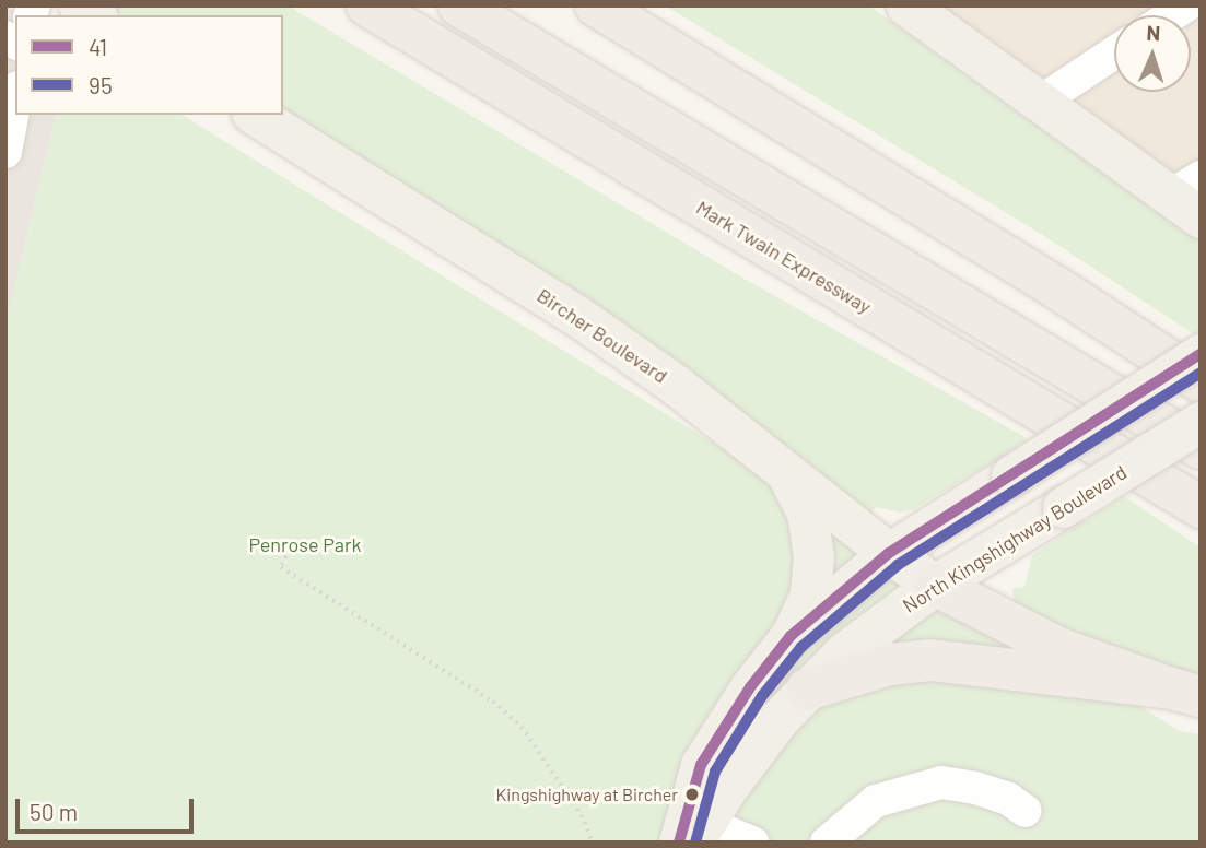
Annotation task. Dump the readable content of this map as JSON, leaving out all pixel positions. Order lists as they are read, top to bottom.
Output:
{
  "streets": {
    "highway": ["Mark Twain Expressway"],
    "main road": ["Bircher Boulevard", "North Kingshighway Boulevard"]
  },
  "crossings": [
    ["Bircher Boulevard", "North Kingshighway Boulevard"]
  ],
  "parks": ["Penrose Park"],
  "places": ["Kingshighway at Bircher"],
  "lines": ["transit line 41", "transit line 95"],
  "legend": ["41", "95"],
  "scale_bar": "50 m",
  "north": "top"
}
